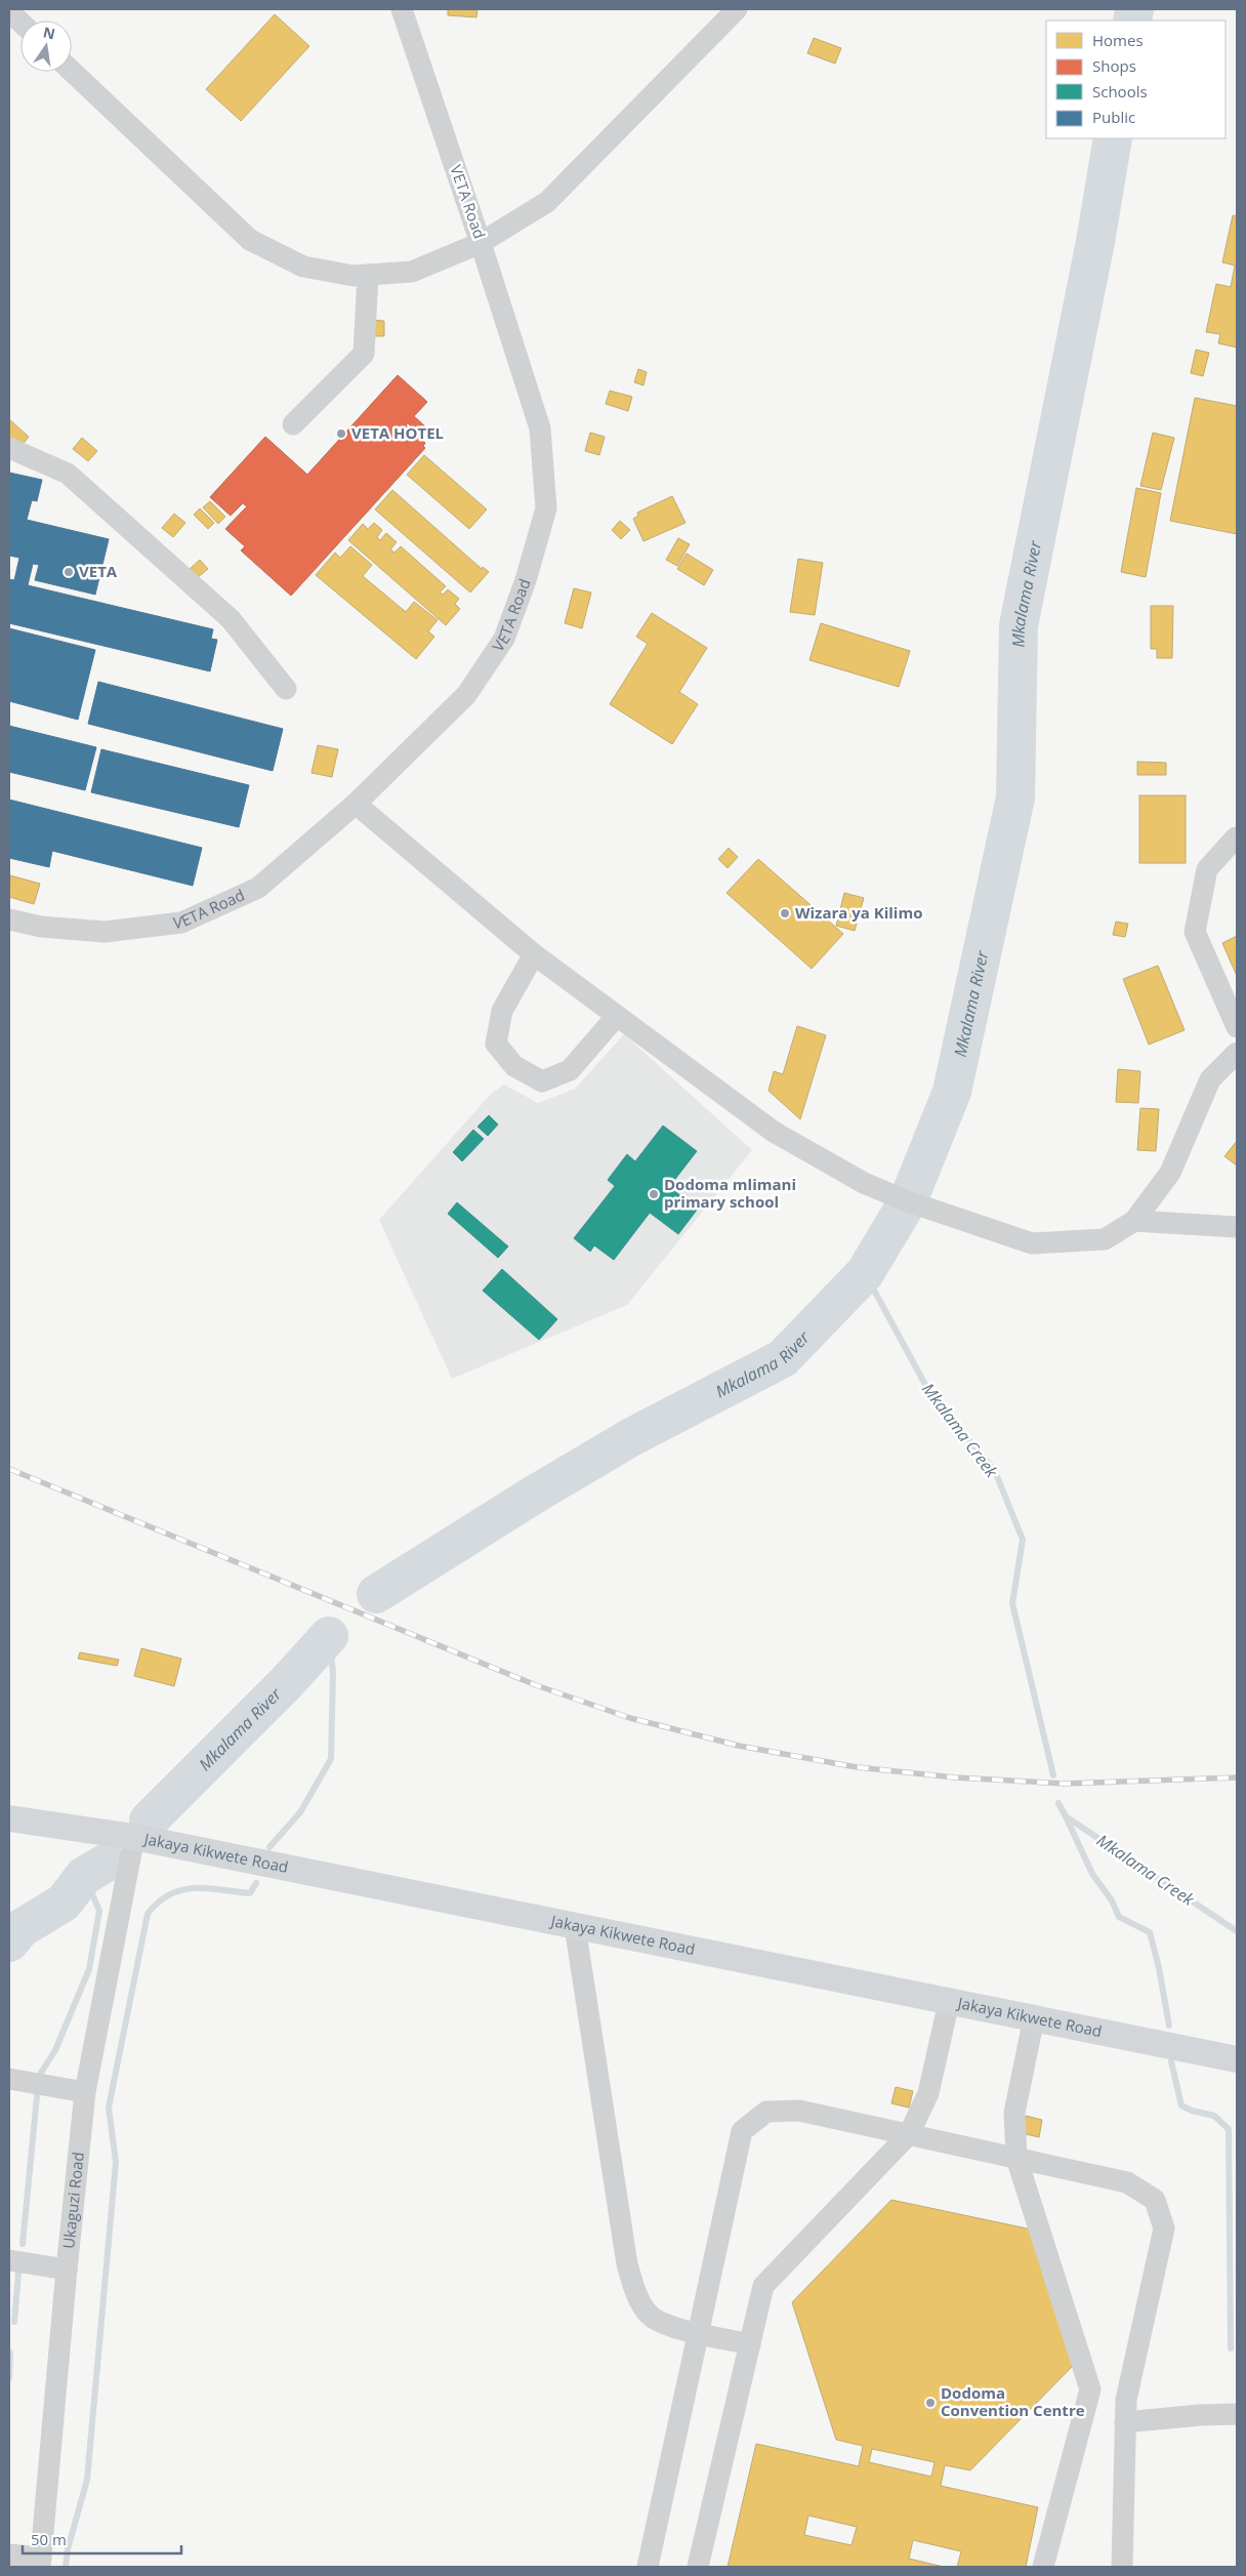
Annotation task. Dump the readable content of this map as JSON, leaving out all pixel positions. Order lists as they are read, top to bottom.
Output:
{
  "streets": {
    "main road": ["Jakaya Kikwete Road"],
    "street": ["VETA Road", "Ukaguzi Road"]
  },
  "crossings": [
    ["Jakaya Kikwete Road", "Ukaguzi Road"]
  ],
  "water": ["Mkalama River", "Mkalama Creek"],
  "places": [
    "VETA HOTEL",
    "VETA",
    "Wizara ya Kilimo",
    "Dodoma mlimani primary school",
    "Dodoma Convention Centre"
  ],
  "legend": [
    "Homes",
    "Shops",
    "Schools",
    "Public"
  ],
  "scale_bar": "50 m",
  "north": "top"
}
